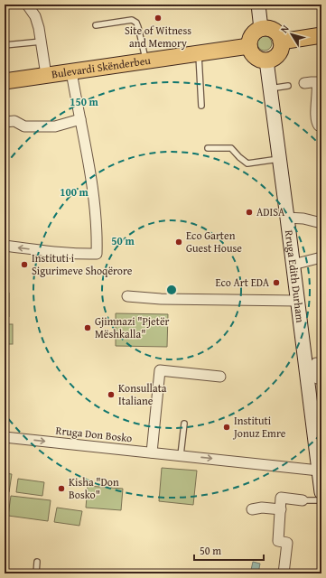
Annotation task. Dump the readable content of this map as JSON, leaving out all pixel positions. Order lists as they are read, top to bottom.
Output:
{
  "streets": {
    "main road": ["Bulevardi Skënderbeu", "Rruga Edith Durham"],
    "street": ["Rruga Don Bosko"]
  },
  "crossings": [
    ["Bulevardi Skënderbeu", "Rruga Edith Durham"],
    ["Rruga Edith Durham", "Rruga Don Bosko"]
  ],
  "one_way": ["Rruga Don Bosko"],
  "places": [
    "Site of Witness and Memory",
    "ADISA",
    "Eco Garten Guest House",
    "Instituti i Sigurimeve Shoqërore",
    "Eco Art EDA",
    "Gjimnazi \"Pjetër Mëshkalla\"",
    "Konsullata Italiane",
    "Instituti Jonuz Emre",
    "Kisha \"Don Bosko\""
  ],
  "scale_bar": "50 m",
  "north": "top left",
  "rings": ["150 m", "100 m", "50 m"]
}
